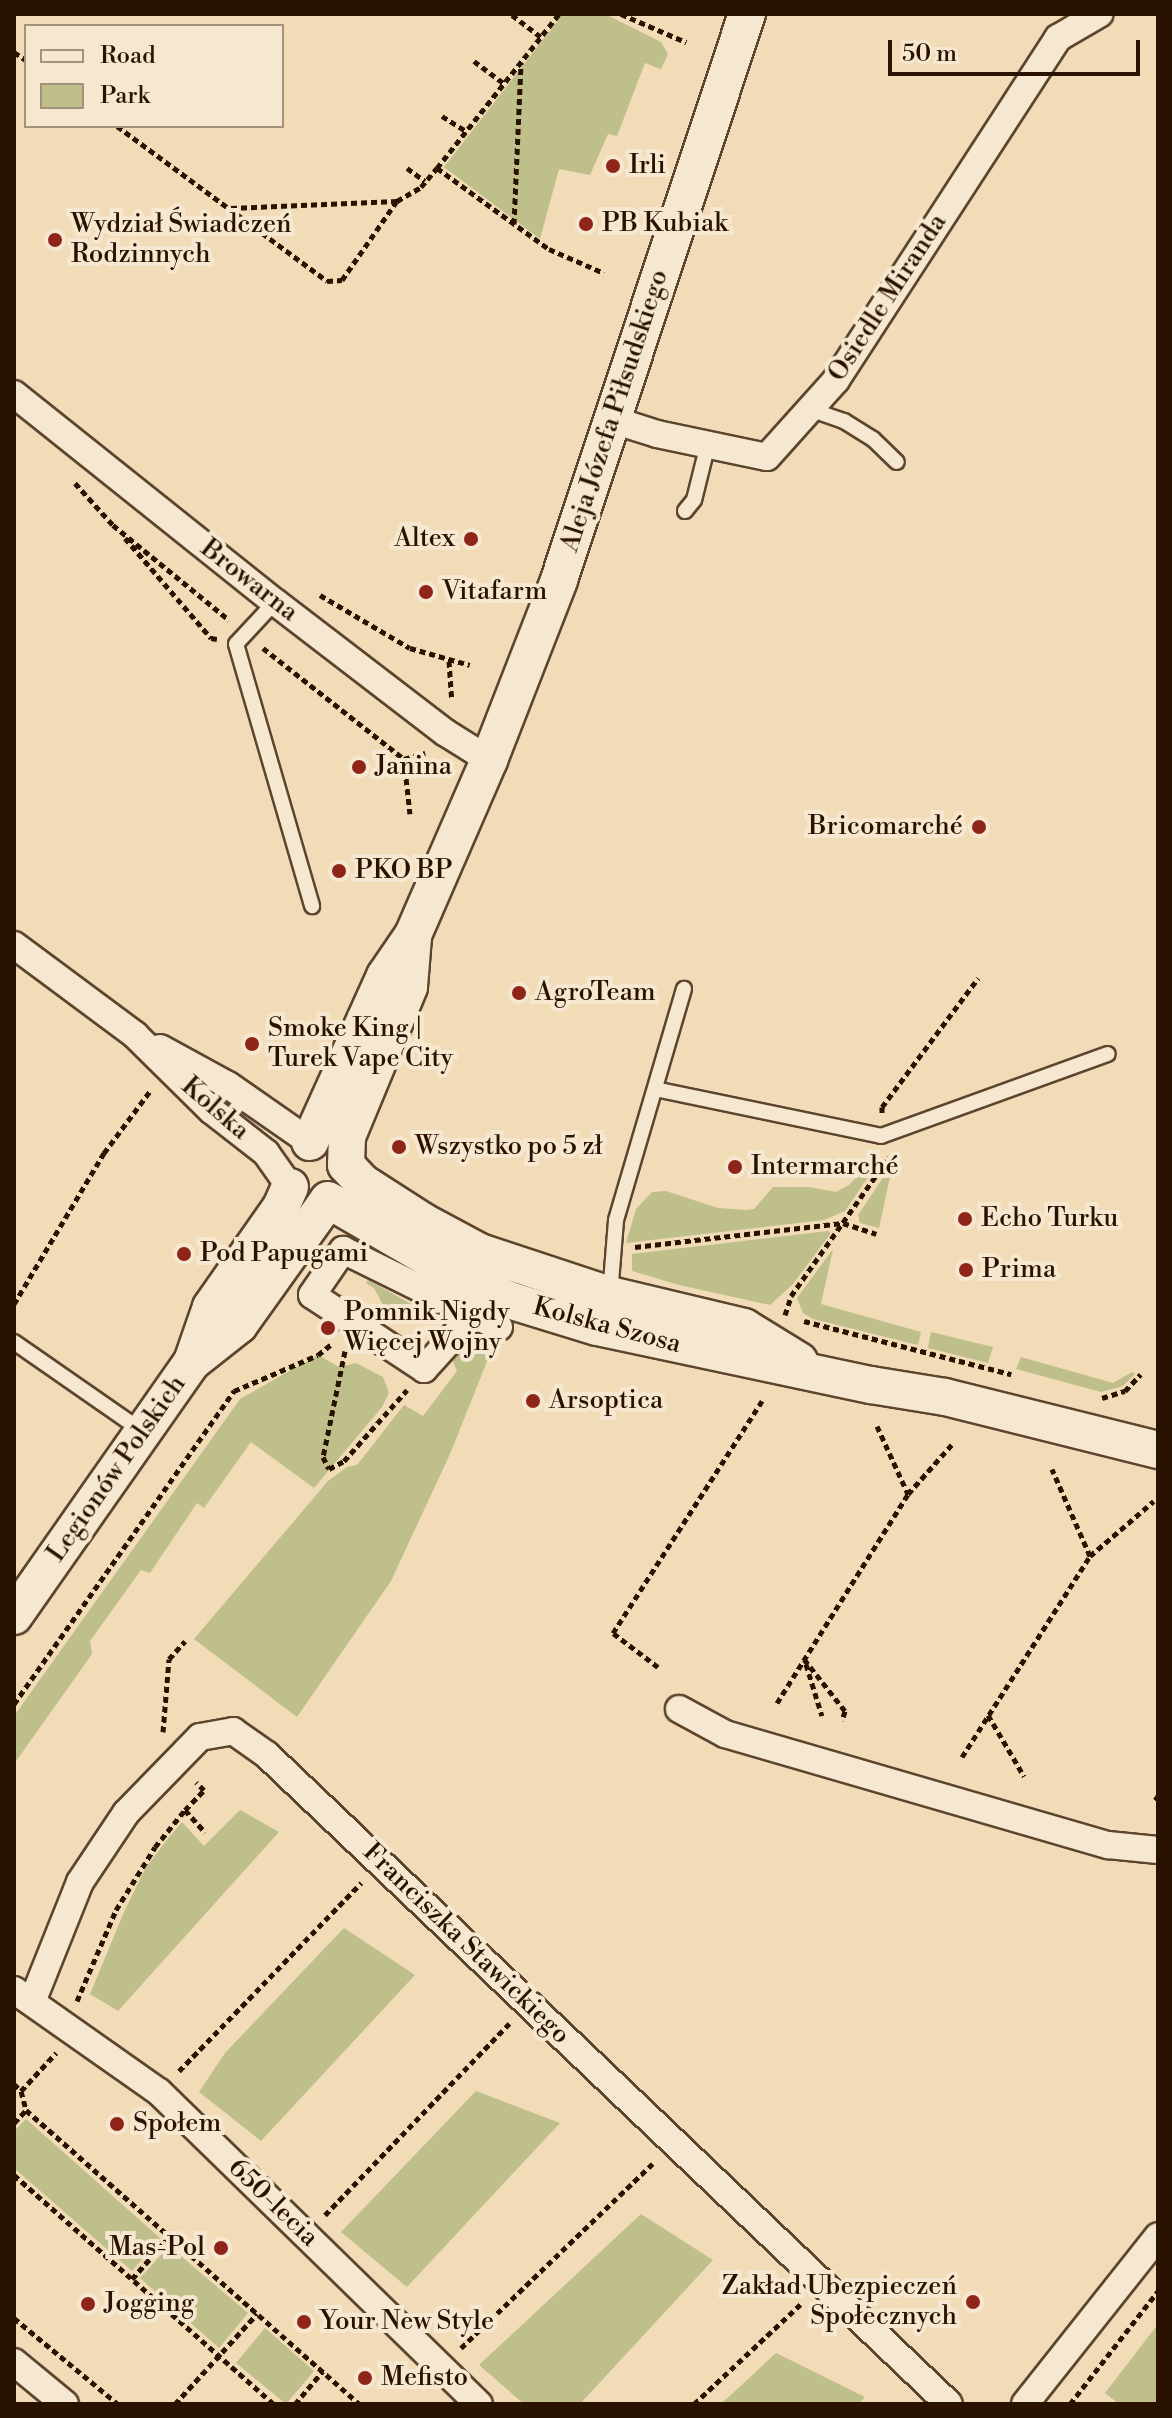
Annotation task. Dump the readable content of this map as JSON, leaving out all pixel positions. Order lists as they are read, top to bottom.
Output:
{
  "streets": {
    "street": [
      "Osiedle Miranda",
      "Aleja Józefa Piłsudskiego",
      "Browarna",
      "Kolska",
      "Kolska Szosa",
      "Legionów Polskich",
      "Franciszka Stawickiego",
      "650-lecia"
    ]
  },
  "crossings": [
    ["Osiedle Miranda", "Aleja Józefa Piłsudskiego"],
    ["Aleja Józefa Piłsudskiego", "Browarna"],
    ["Aleja Józefa Piłsudskiego", "Kolska"],
    ["Aleja Józefa Piłsudskiego", "Kolska Szosa"],
    ["Aleja Józefa Piłsudskiego", "Legionów Polskich"],
    ["Kolska", "Kolska Szosa"],
    ["Kolska", "Legionów Polskich"],
    ["Kolska Szosa", "Legionów Polskich"],
    ["Franciszka Stawickiego", "650-lecia"]
  ],
  "places": [
    "Irli",
    "PB Kubiak",
    "Wydział Świadczeń Rodzinnych",
    "Altex",
    "Vitafarm",
    "Janina",
    "Bricomarché",
    "PKO BP",
    "AgroTeam",
    "Smoke King | Turek Vape City",
    "Wszystko po 5 zł",
    "Intermarché",
    "Echo Turku",
    "Pod Papugami",
    "Prima",
    "Pomnik Nigdy Więcej Wojny",
    "Arsoptica",
    "Społem",
    "Mas-Pol",
    "Zakład Ubezpieczeń Społecznych",
    "Jogging",
    "Your New Style",
    "Mefisto"
  ],
  "legend": ["Road", "Park"],
  "scale_bar": "50 m"
}
